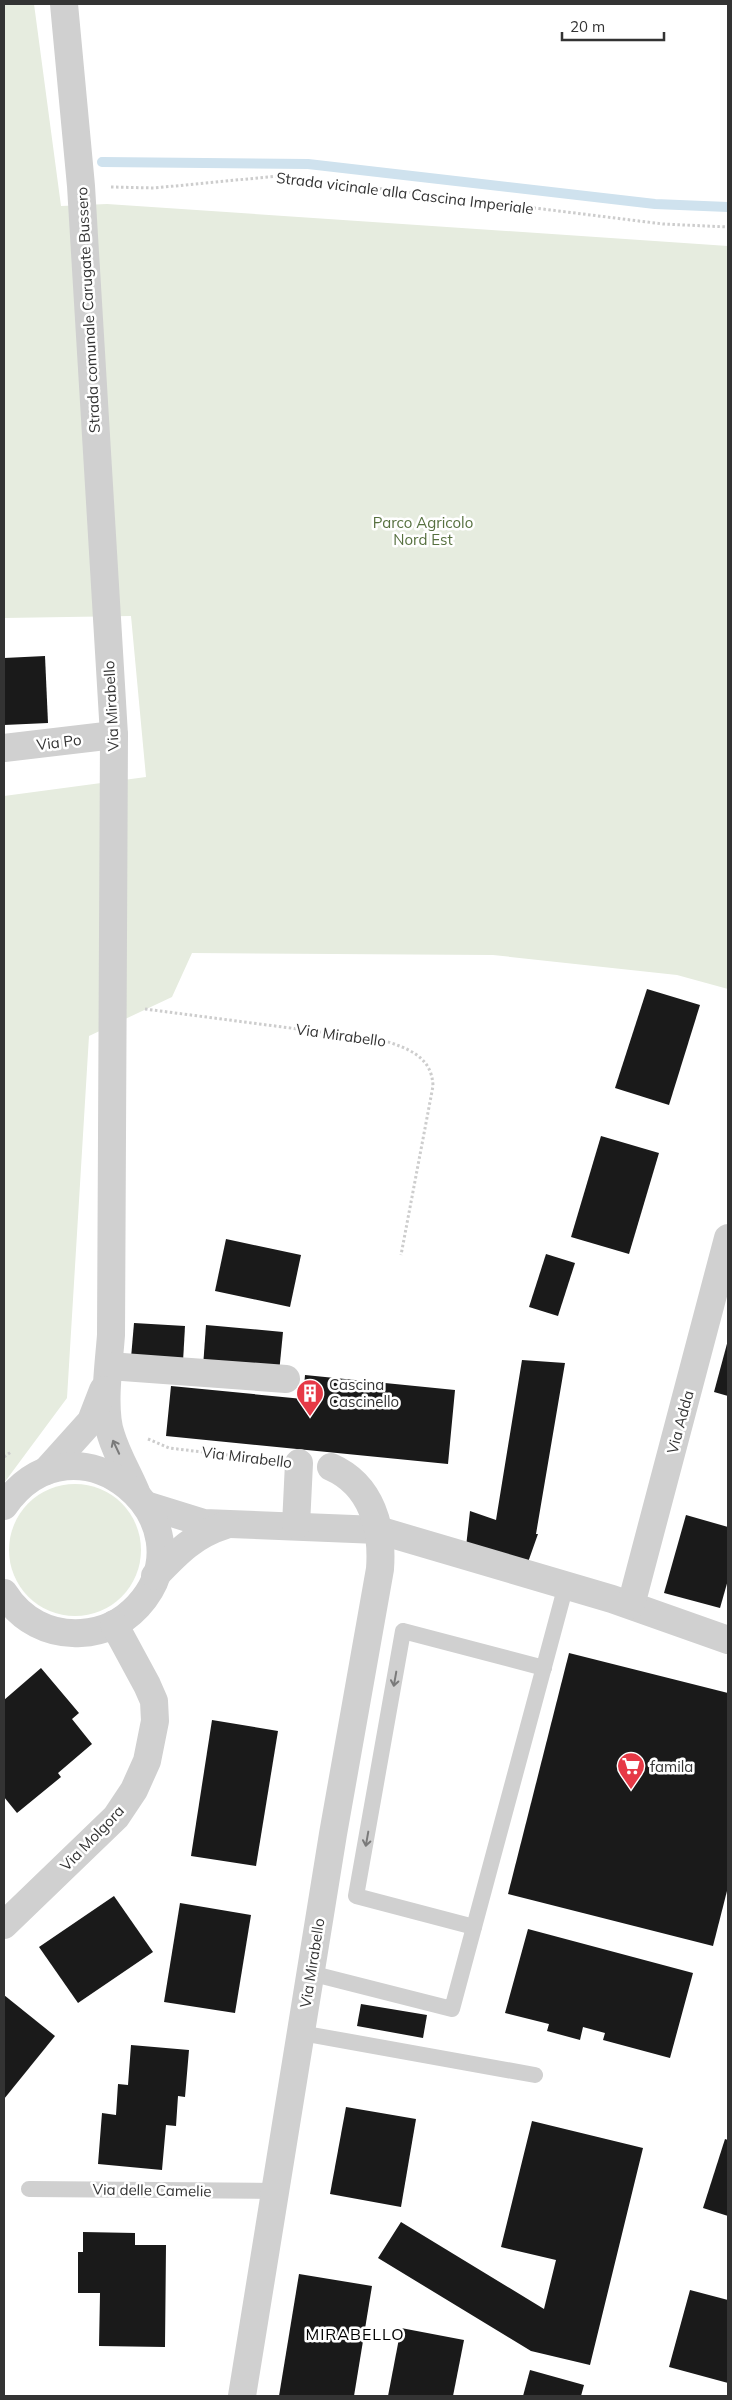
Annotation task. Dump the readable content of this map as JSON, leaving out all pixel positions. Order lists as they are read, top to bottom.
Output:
{
  "streets": {
    "street": [
      "Strada comunale Carugate Bussero",
      "Via Mirabello",
      "Via Po",
      "Via Adda",
      "Via Molgora"
    ],
    "lane": ["Via delle Camelie"],
    "path": ["Strada vicinale alla Cascina Imperiale"]
  },
  "crossings": [
    ["Strada vicinale alla Cascina Imperiale", "Strada comunale Carugate Bussero"],
    ["Strada comunale Carugate Bussero", "Via Mirabello"],
    ["Via Mirabello", "Via Po"],
    ["Via Mirabello", "Via delle Camelie"]
  ],
  "districts": ["MIRABELLO"],
  "parks": ["Parco Agricolo Nord Est"],
  "places": {
    "building": ["Cascina Cascinello"],
    "supermarket": ["famila"]
  },
  "scale_bar": "20 m"
}
